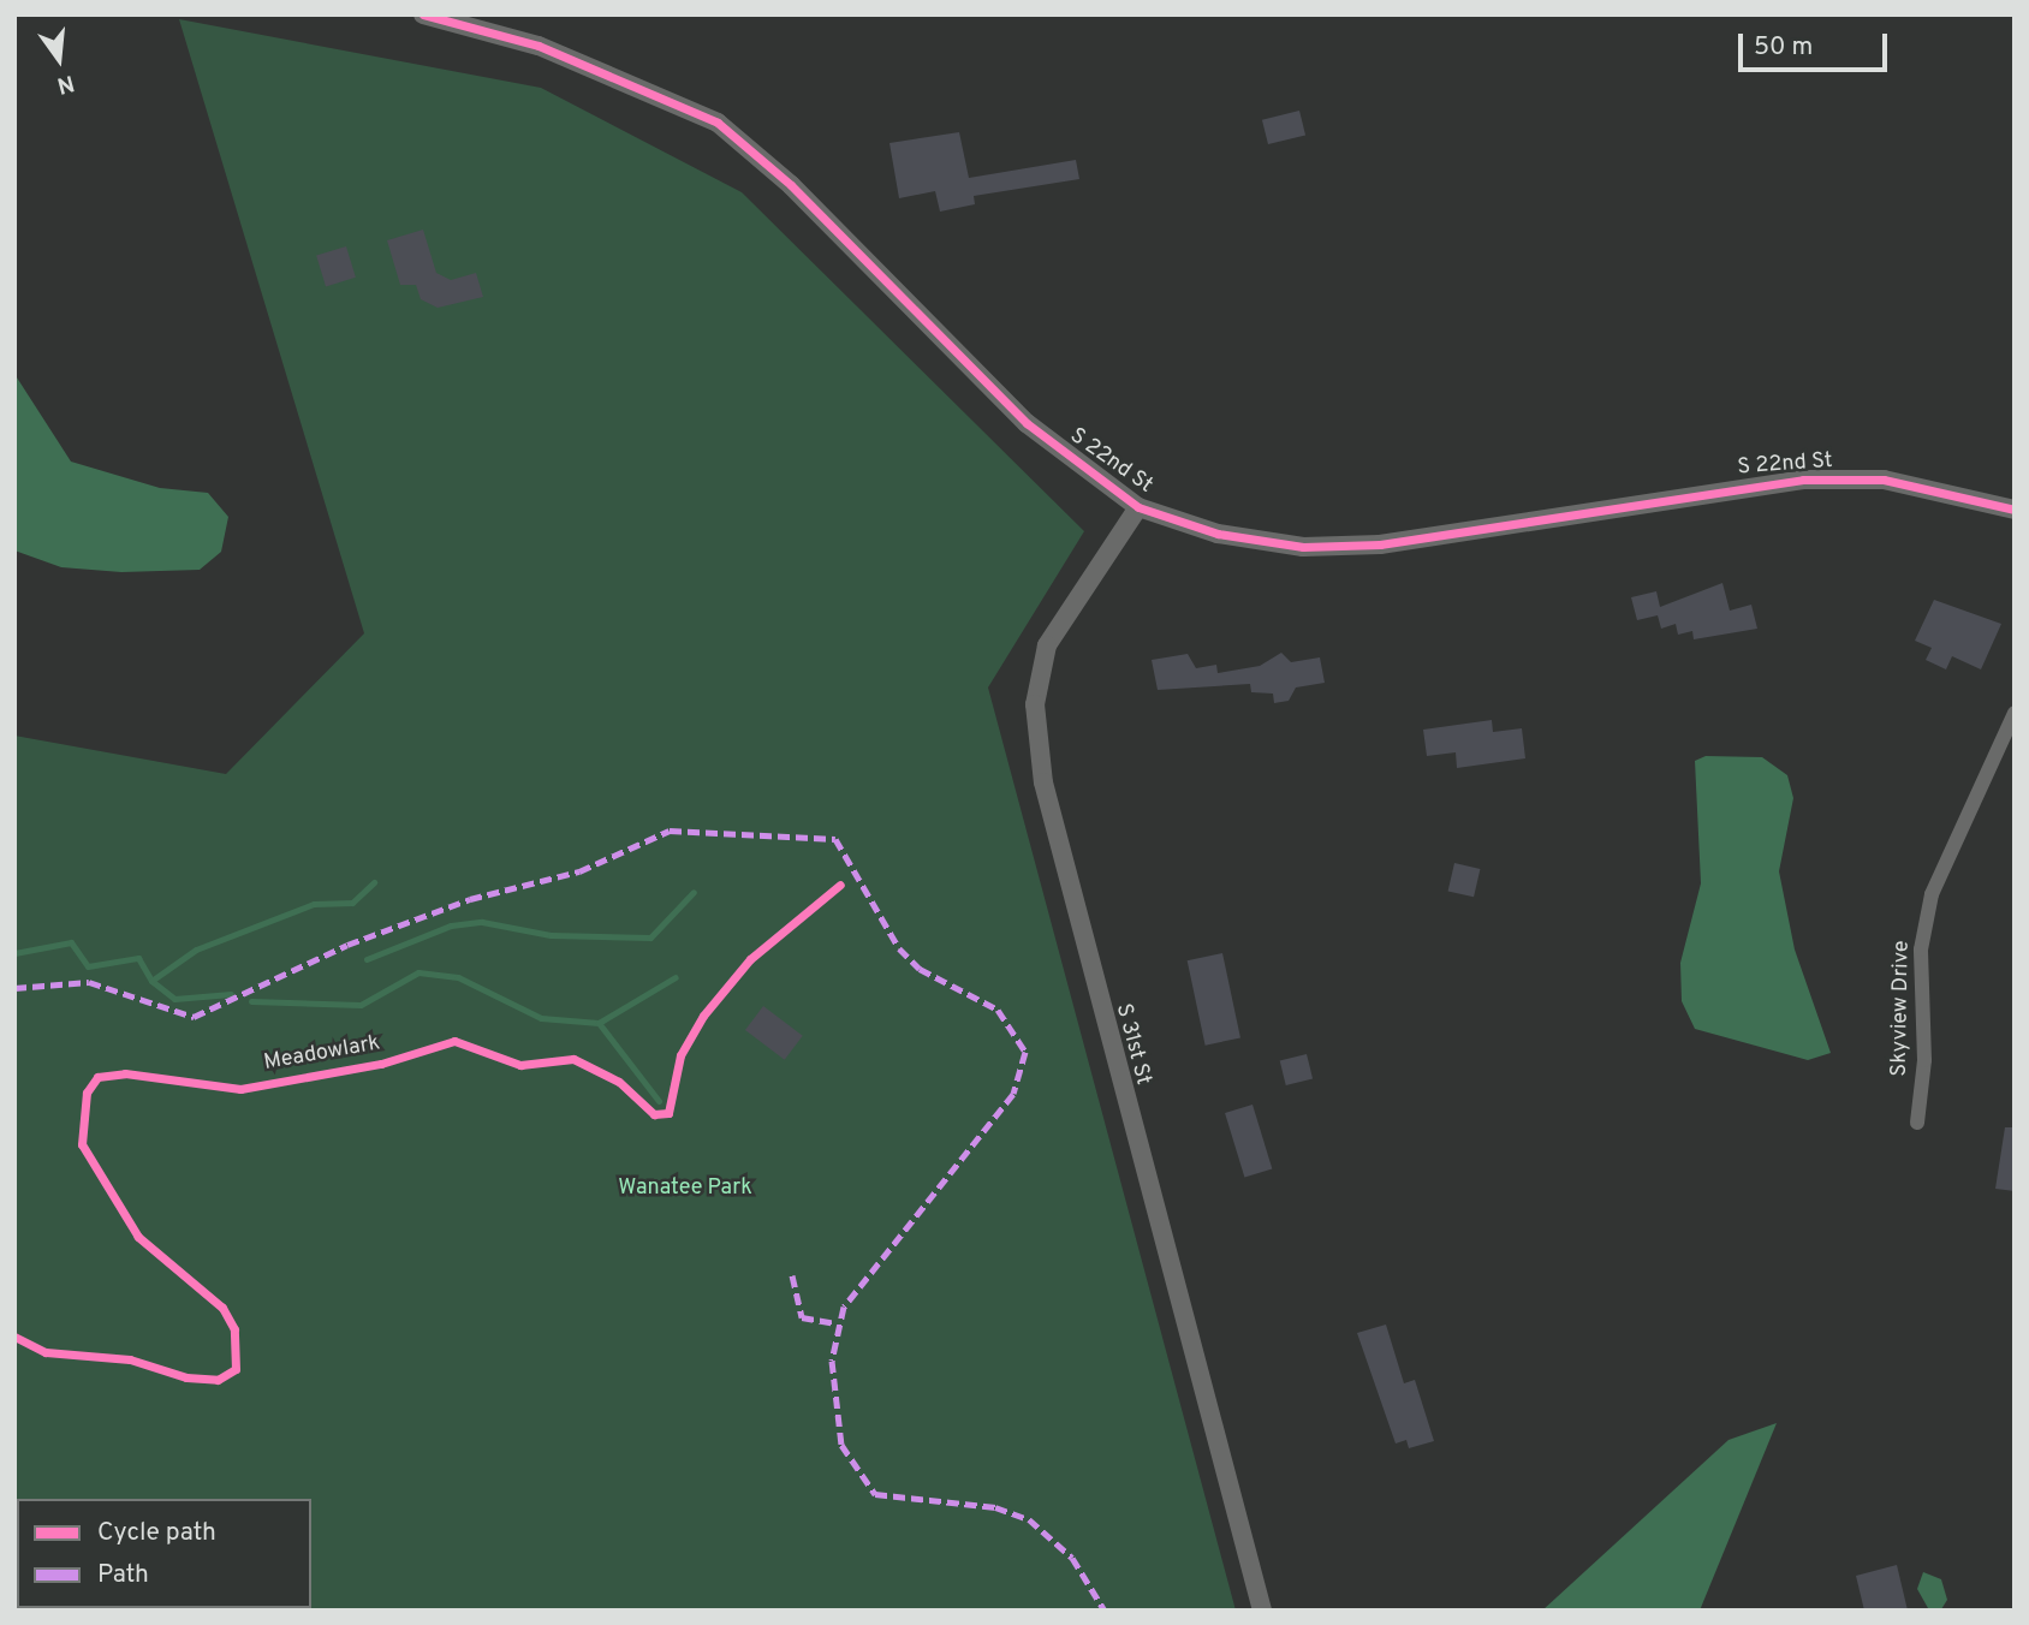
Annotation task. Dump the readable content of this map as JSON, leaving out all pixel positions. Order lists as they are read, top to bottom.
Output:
{
  "streets": {
    "street": ["S 22nd St", "Skyview Drive", "S 31st St"],
    "cycle path": ["Meadowlark"]
  },
  "crossings": [
    ["S 22nd St", "S 31st St"]
  ],
  "parks": ["Wanatee Park"],
  "legend": ["Cycle path", "Path"],
  "scale_bar": "50 m",
  "north": "bottom"
}
